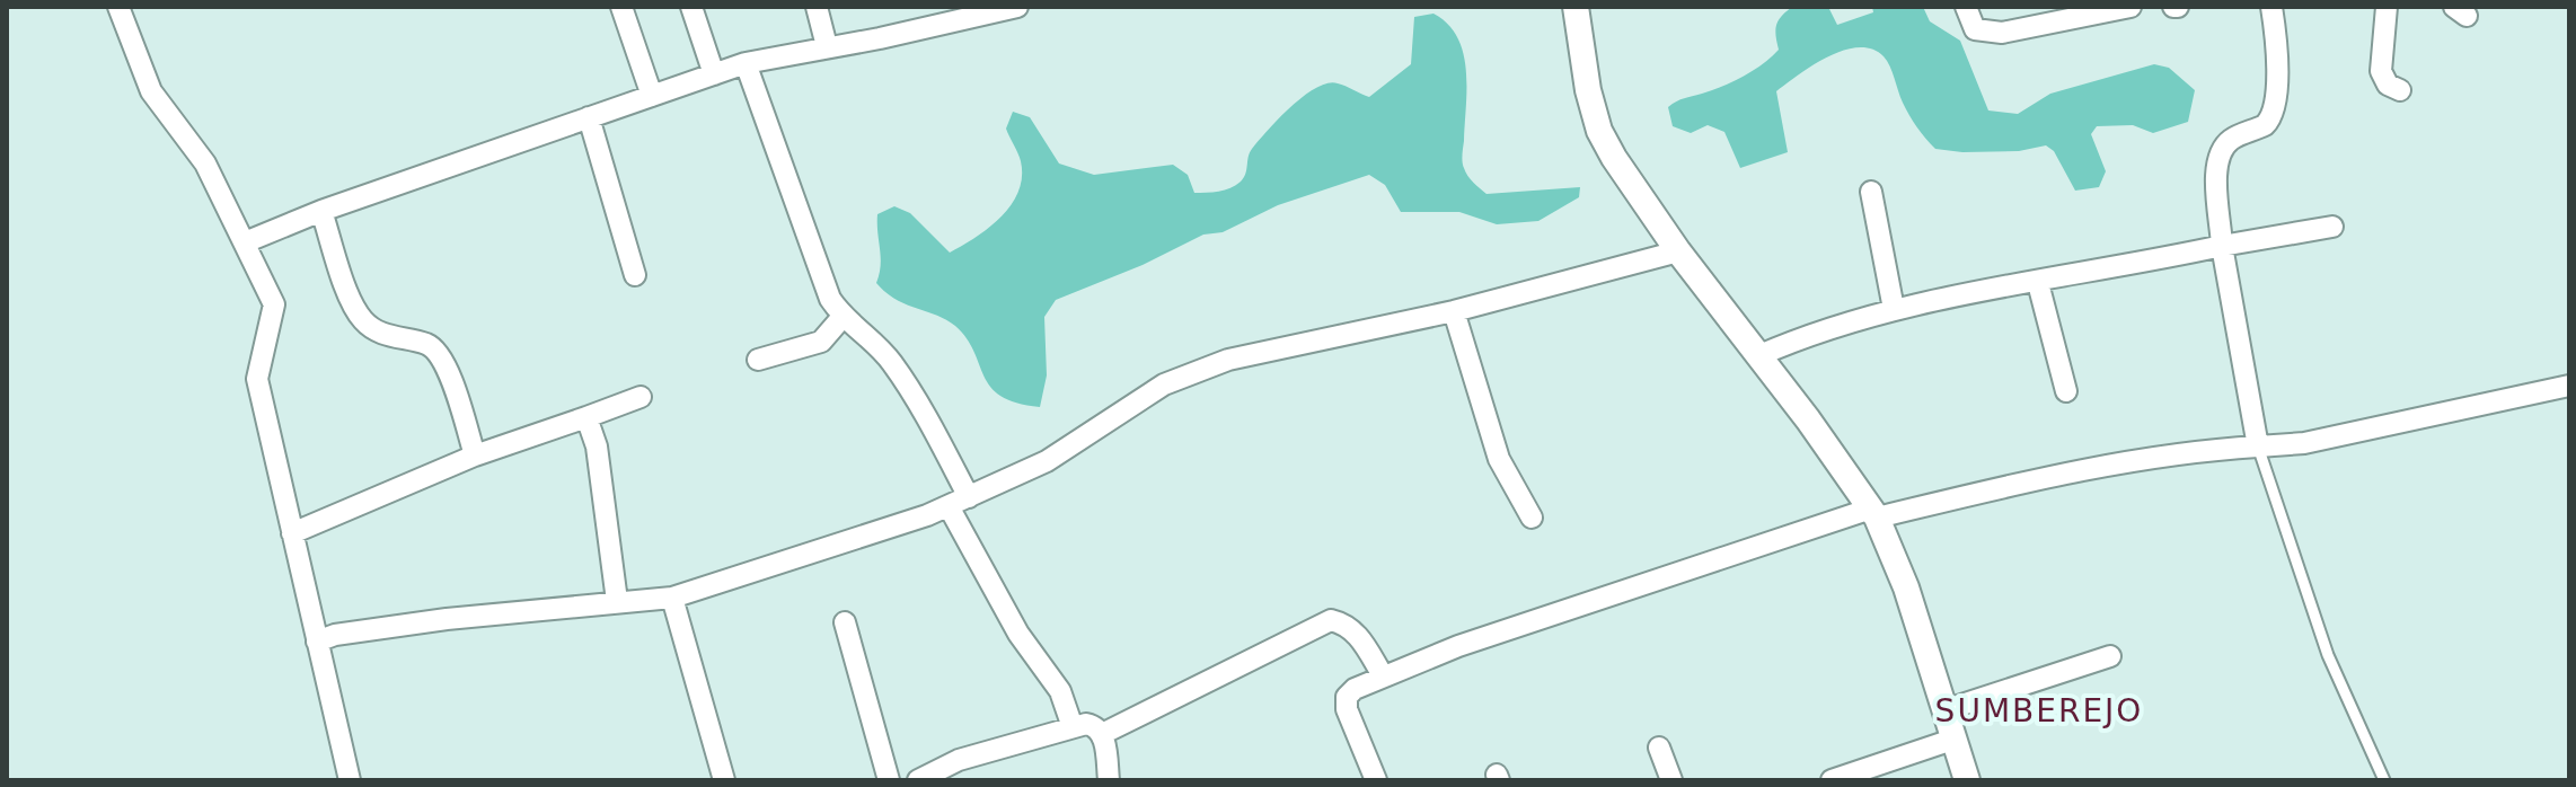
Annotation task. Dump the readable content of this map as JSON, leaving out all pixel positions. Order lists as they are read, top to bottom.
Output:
{
  "districts": ["SUMBEREJO"]
}
